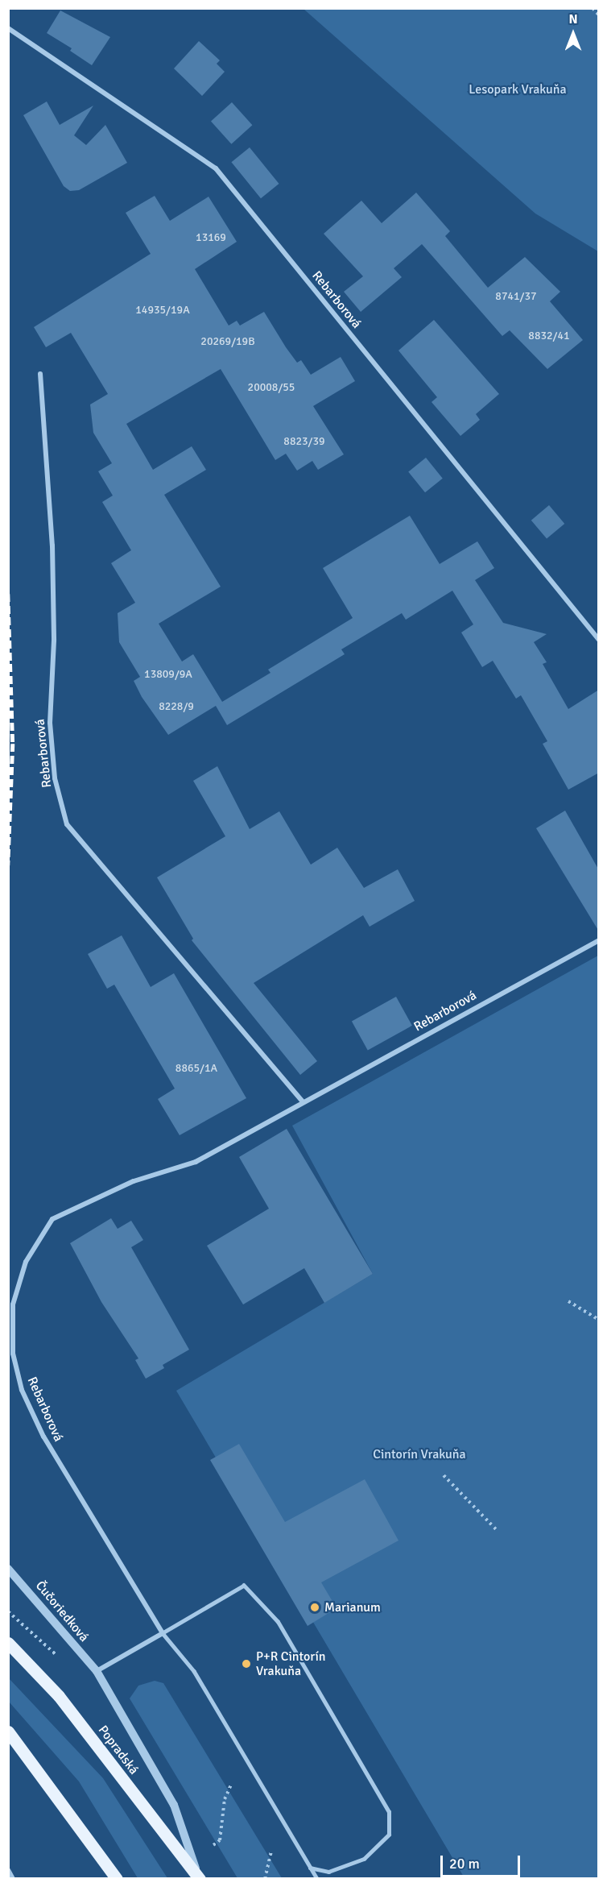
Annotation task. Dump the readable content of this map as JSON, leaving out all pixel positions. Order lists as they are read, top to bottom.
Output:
{
  "streets": {
    "main road": ["Popradská"],
    "street": ["Rebarborová", "Čučoriedková"]
  },
  "crossings": [
    ["Čučoriedková", "Popradská"]
  ],
  "parks": ["Lesopark Vrakuňa", "Cintorín Vrakuňa"],
  "places": ["Marianum", "P+R Cintorín Vrakuňa"],
  "house_numbers": [
    "13169",
    "8741/37",
    "14935/19A",
    "8832/41",
    "20269/19B",
    "20008/55",
    "8823/39",
    "13809/9A",
    "8228/9",
    "8865/1A"
  ],
  "scale_bar": "20 m",
  "north": "top"
}
